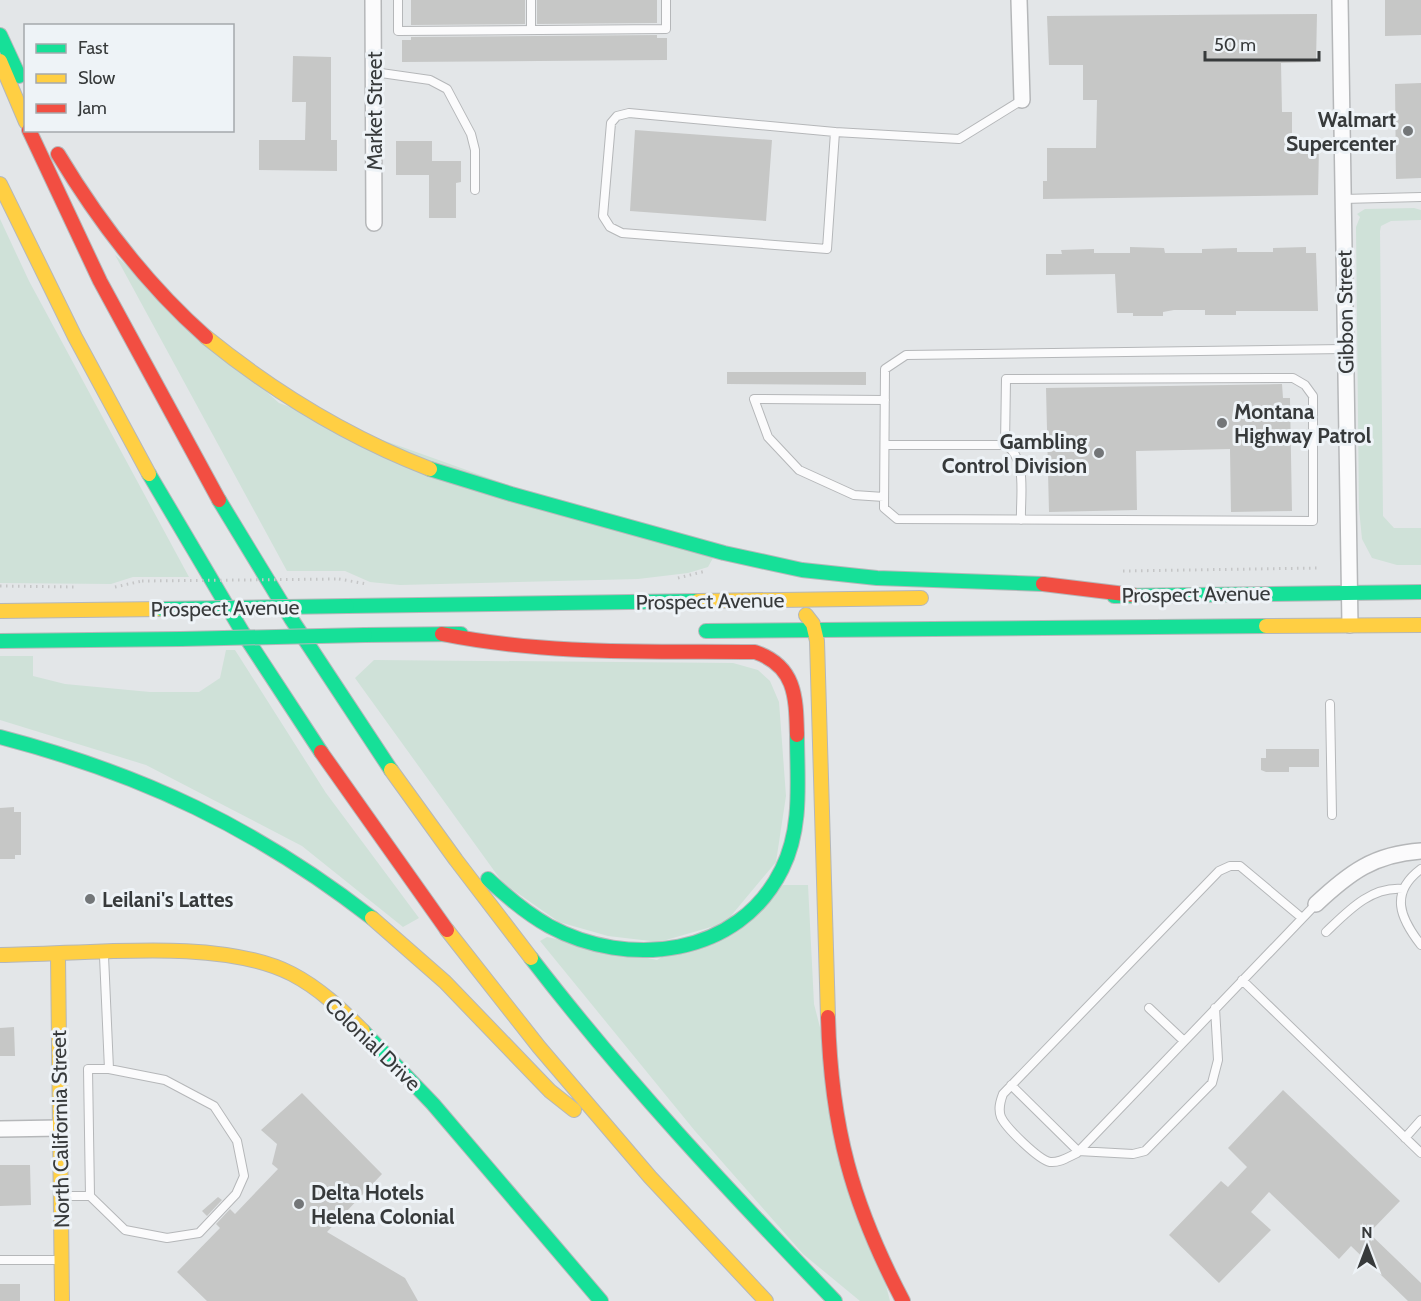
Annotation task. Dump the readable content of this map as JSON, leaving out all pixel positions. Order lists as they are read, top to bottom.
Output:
{
  "streets": {
    "main road": ["Prospect Avenue", "Colonial Drive", "North California Street"],
    "street": ["Market Street", "Gibbon Street"]
  },
  "crossings": [
    ["Gibbon Street", "Prospect Avenue"],
    ["Colonial Drive", "North California Street"]
  ],
  "places": [
    "Walmart Supercenter",
    "Montana Highway Patrol",
    "Gambling Control Division",
    "Leilani's Lattes",
    "Delta Hotels Helena Colonial"
  ],
  "legend": ["Fast", "Slow", "Jam"],
  "scale_bar": "50 m",
  "north": "top"
}
